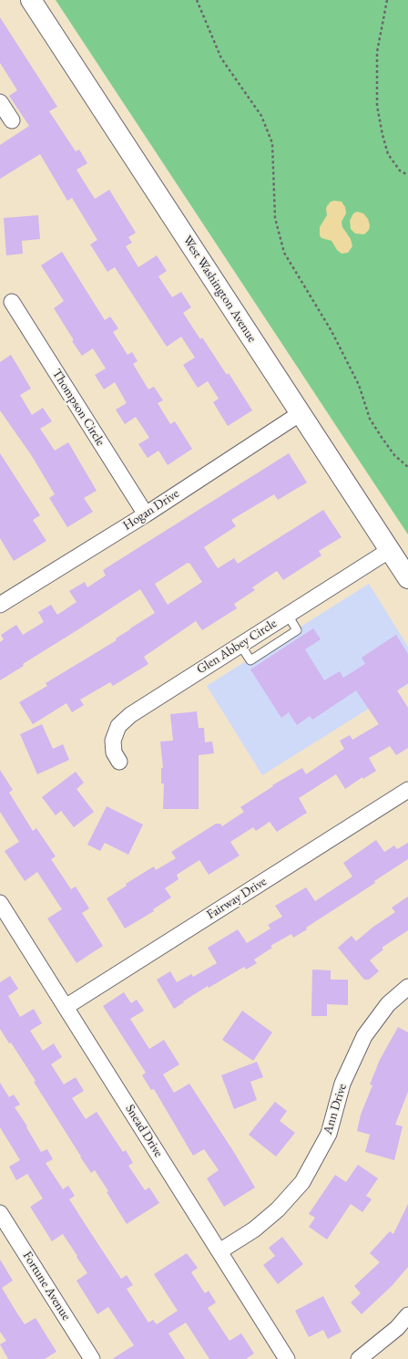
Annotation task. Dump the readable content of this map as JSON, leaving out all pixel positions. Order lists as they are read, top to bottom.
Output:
{
  "streets": {
    "main road": ["West Washington Avenue"],
    "street": [
      "Thompson Circle",
      "Hogan Drive",
      "Glen Abbey Circle",
      "Fairway Drive",
      "Ann Drive",
      "Snead Drive",
      "Fortune Avenue"
    ]
  },
  "crossings": [
    ["West Washington Avenue", "Hogan Drive"],
    ["West Washington Avenue", "Glen Abbey Circle"],
    ["Thompson Circle", "Hogan Drive"],
    ["Fairway Drive", "Snead Drive"],
    ["Ann Drive", "Snead Drive"]
  ]
}
